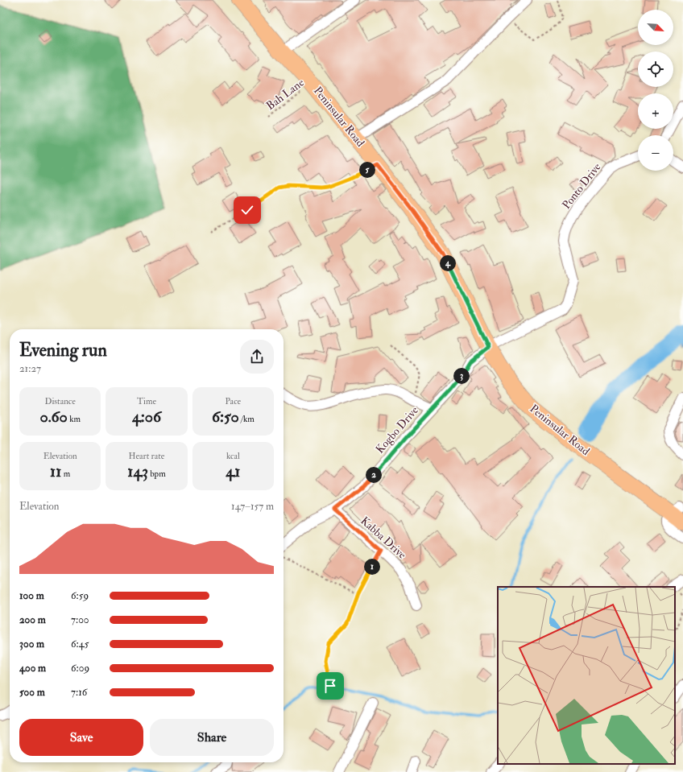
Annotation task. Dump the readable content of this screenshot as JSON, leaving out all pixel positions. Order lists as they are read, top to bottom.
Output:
{
  "streets": {
    "main road": ["Peninsular Road"],
    "street": ["Ponto Drive", "Kogbo Drive", "Kabba Drive"],
    "path": ["Bah Lane"]
  },
  "crossings": [
    ["Bah Lane", "Peninsular Road"],
    ["Peninsular Road", "Ponto Drive"],
    ["Peninsular Road", "Kogbo Drive"],
    ["Ponto Drive", "Kogbo Drive"],
    ["Kogbo Drive", "Kabba Drive"]
  ],
  "north": "bottom right",
  "page": {
    "map_buttons": ["+", "−"],
    "pins": [
      "5",
      "4",
      "3",
      "2",
      "1"
    ],
    "heading": ["Evening run", "21:27"],
    "stats": [
      ["Distance", "0.60 km"],
      ["Time", "4:06"],
      ["Pace", "6:50 /km"],
      ["Elevation", "11 m"],
      ["Heart rate", "143 bpm"],
      ["kcal", "41"]
    ],
    "chart": ["Elevation", "147–157 m"],
    "list": [
      {
        "name": "100 m",
        "note": "6:59"
      },
      {
        "name": "200 m",
        "note": "7:00"
      },
      {
        "name": "300 m",
        "note": "6:45"
      },
      {
        "name": "400 m",
        "note": "6:09"
      },
      {
        "name": "500 m",
        "note": "7:16"
      }
    ],
    "buttons": ["Save", "Share"]
  }
}
